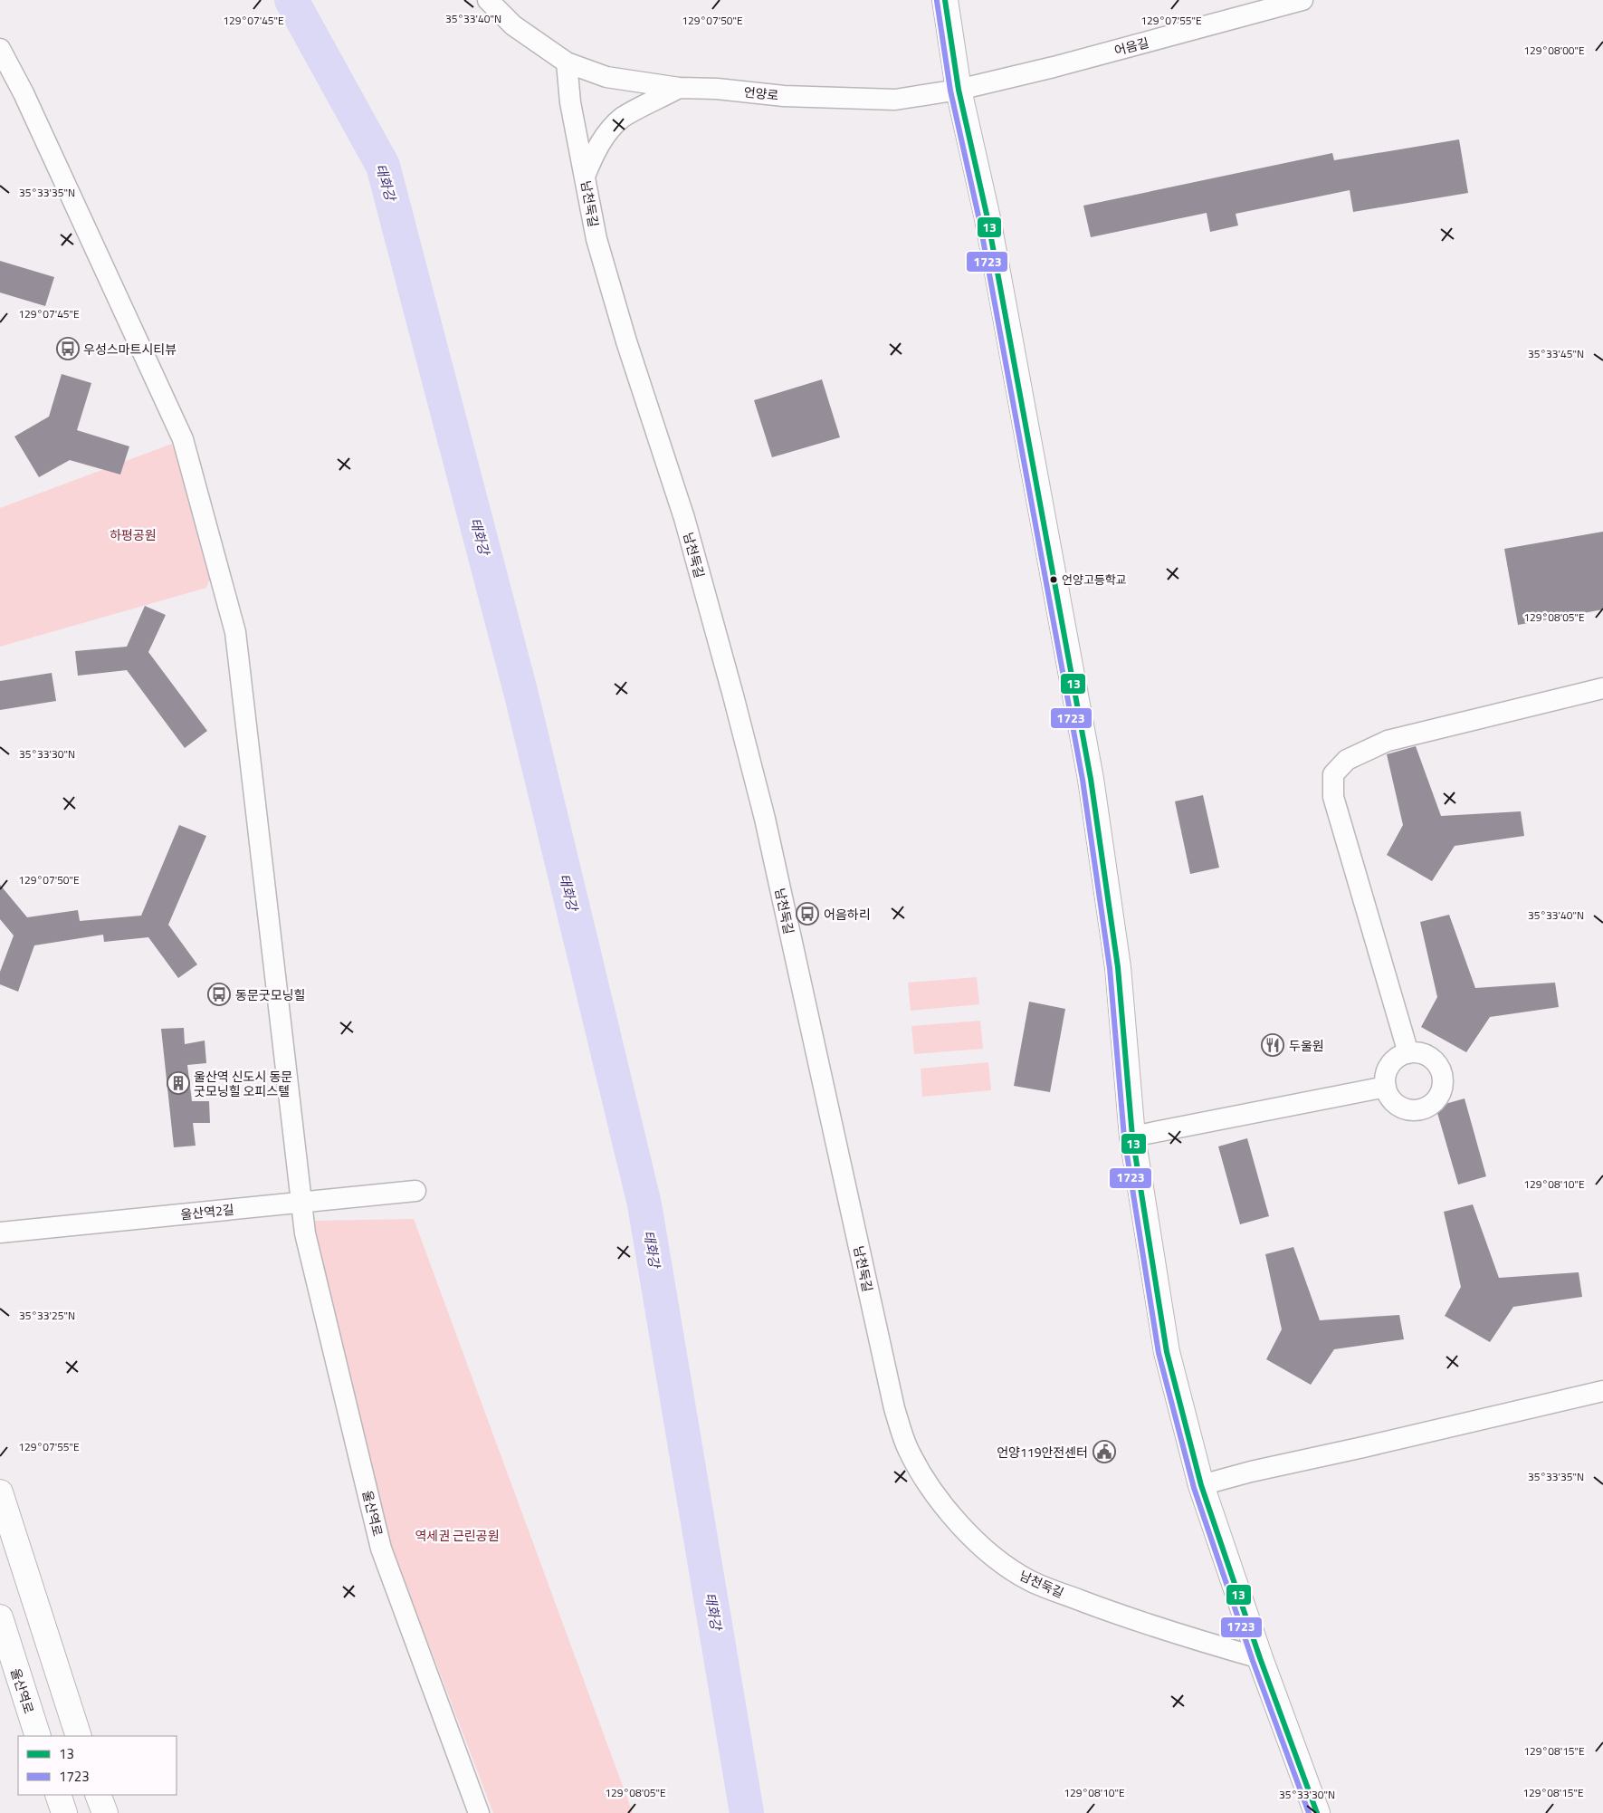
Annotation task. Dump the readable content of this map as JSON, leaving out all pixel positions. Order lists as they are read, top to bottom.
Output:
{
  "streets": {
    "main road": ["울산역로"],
    "street": [
      "어음길",
      "언양로",
      "남천둑길",
      "울산역2길"
    ]
  },
  "crossings": [
    ["어음길", "언양로"],
    ["언양로", "남천둑길"],
    ["울산역2길", "울산역로"]
  ],
  "water": ["태화강"],
  "parks": ["하평공원", "역세권 근린공원"],
  "places": {
    "bus stop": ["우성스마트시티뷰", "어음하리", "동문굿모닝힐"],
    "other": ["언양고등학교"],
    "restaurant": ["두울원"],
    "building": ["울산역 신도시 동문 굿모닝힐 오피스텔"],
    "public building": ["언양119안전센터"]
  },
  "lines": ["transit line 13", "transit line 1723"],
  "legend": ["13", "1723"],
  "coordinates": [
    "35°33'40\"N",
    "129°07'45\"E",
    "129°07'50\"E",
    "129°07'55\"E",
    "129°08'00\"E",
    "35°33'35\"N",
    "35°33'45\"N",
    "129°08'05\"E",
    "35°33'30\"N",
    "129°08'10\"E",
    "35°33'25\"N",
    "129°08'15\"E"
  ]
}
